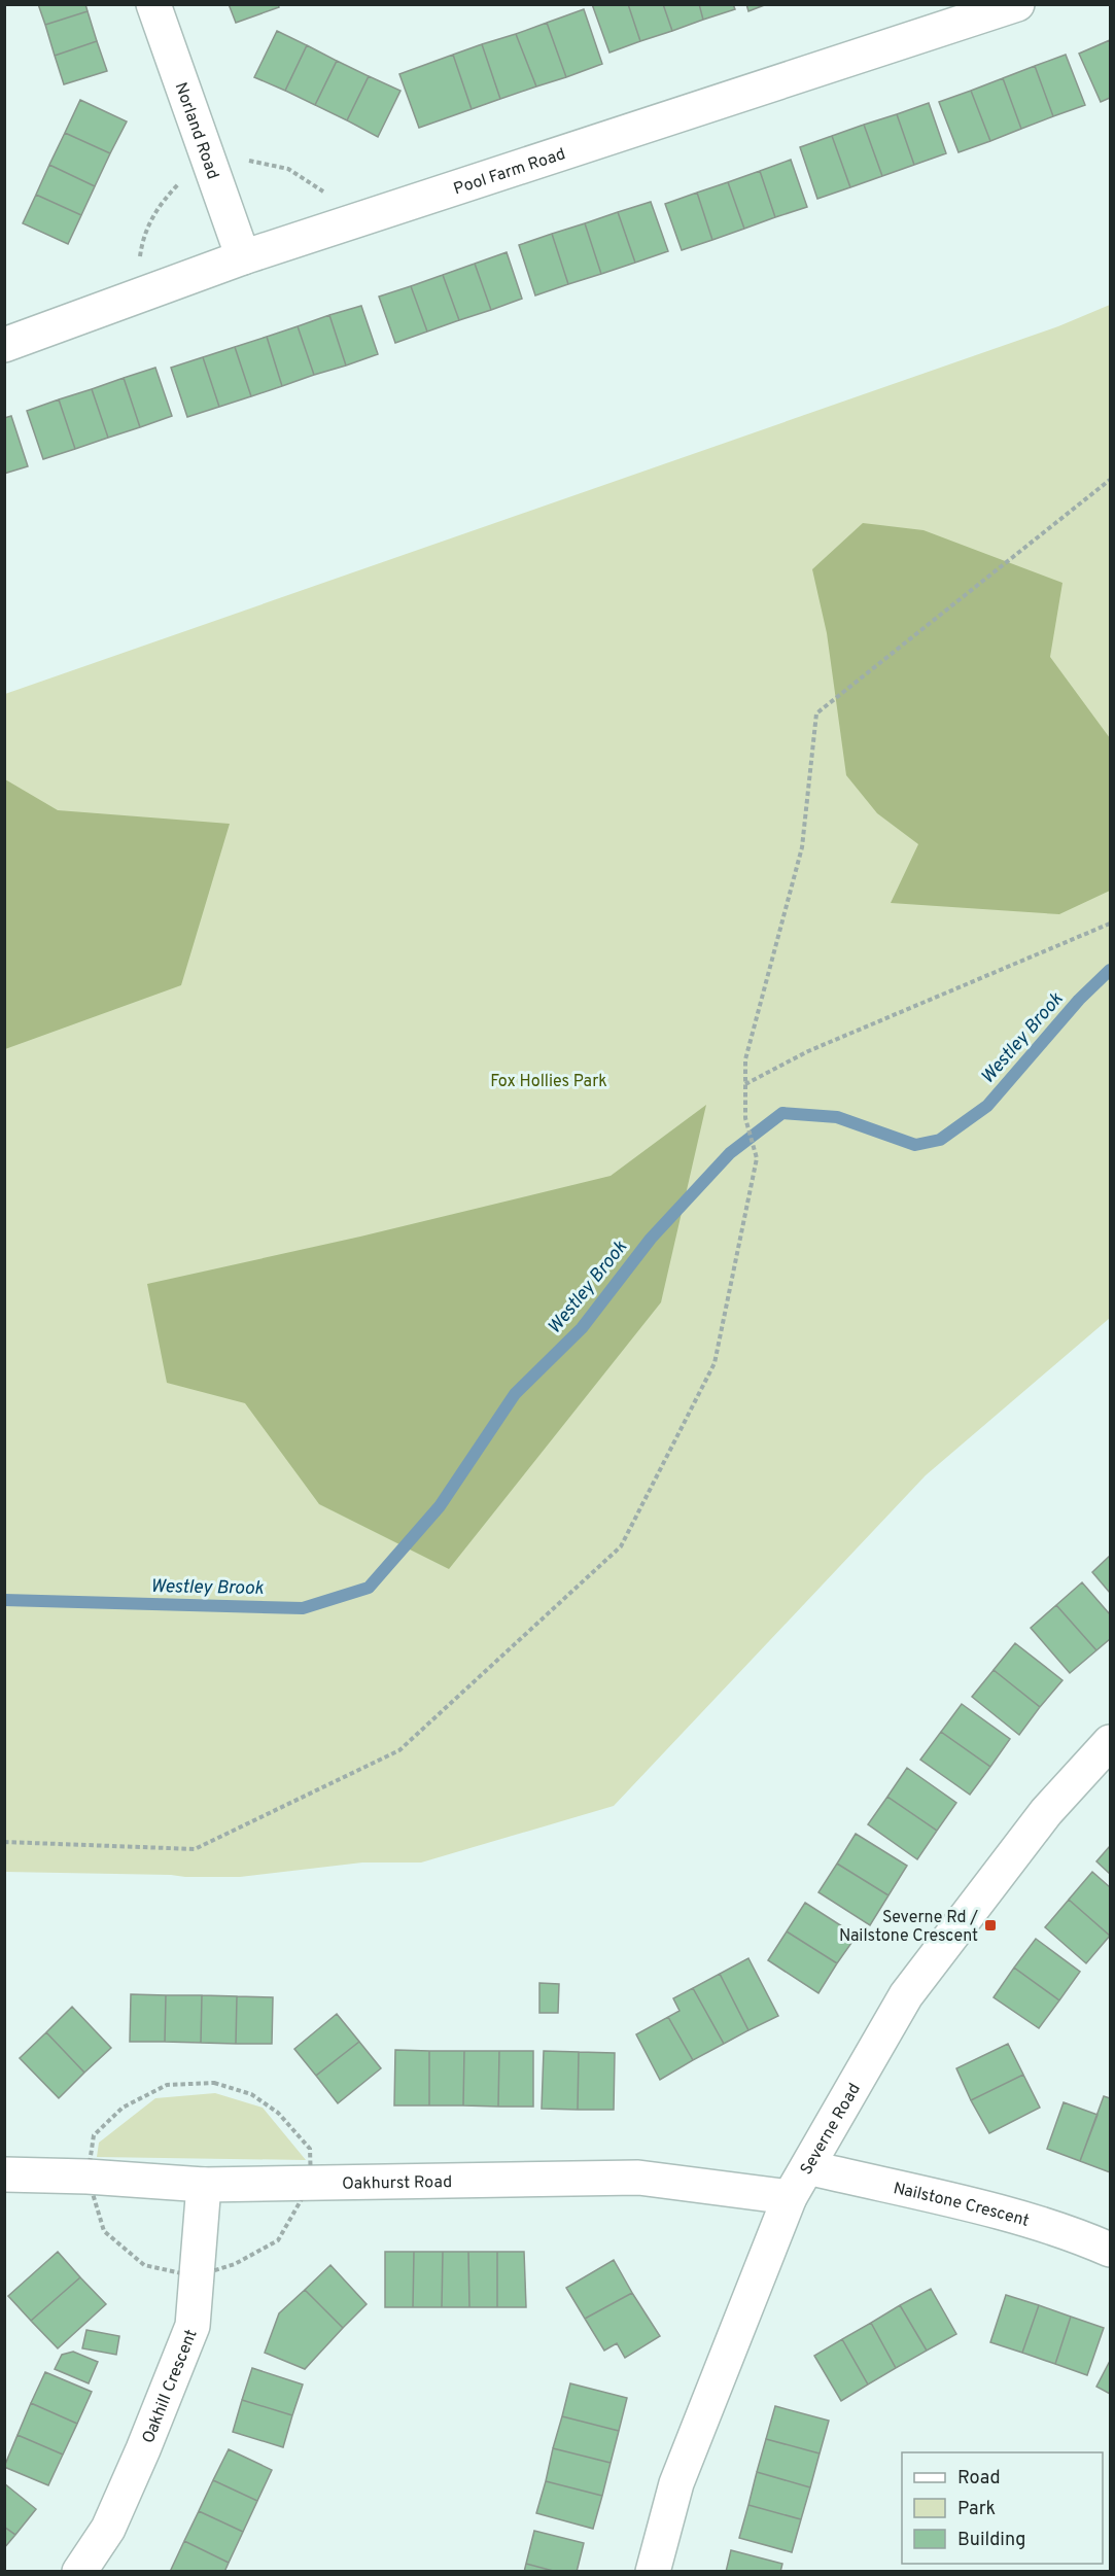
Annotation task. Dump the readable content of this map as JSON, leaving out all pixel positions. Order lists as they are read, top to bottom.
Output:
{
  "streets": {
    "street": [
      "Norland Road",
      "Pool Farm Road",
      "Severne Road",
      "Oakhurst Road",
      "Nailstone Crescent",
      "Oakhill Crescent"
    ]
  },
  "crossings": [
    ["Norland Road", "Pool Farm Road"],
    ["Severne Road", "Oakhurst Road"],
    ["Severne Road", "Nailstone Crescent"],
    ["Oakhurst Road", "Oakhill Crescent"]
  ],
  "water": ["Westley Brook"],
  "parks": ["Fox Hollies Park"],
  "places": {
    "transit": ["Severne Rd / Nailstone Crescent"]
  },
  "legend": ["Road", "Park", "Building"]
}
